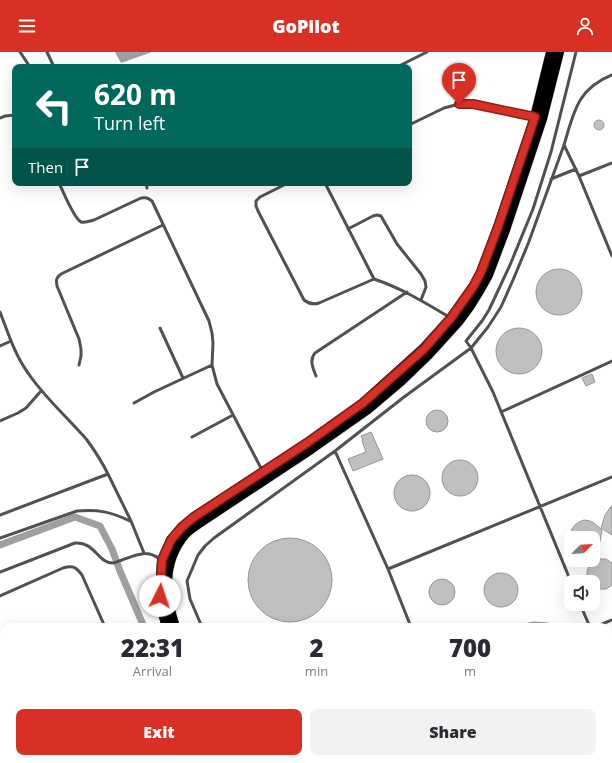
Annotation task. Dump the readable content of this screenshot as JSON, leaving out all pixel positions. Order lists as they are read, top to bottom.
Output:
{
  "north": "top right",
  "page": {
    "header": "GoPilot",
    "turn": ["620 m", "Turn left"],
    "then": "Then",
    "eta": [
      "22:31",
      "Arrival",
      "2",
      "min",
      "700",
      "m"
    ],
    "buttons": ["Exit", "Share"]
  }
}
